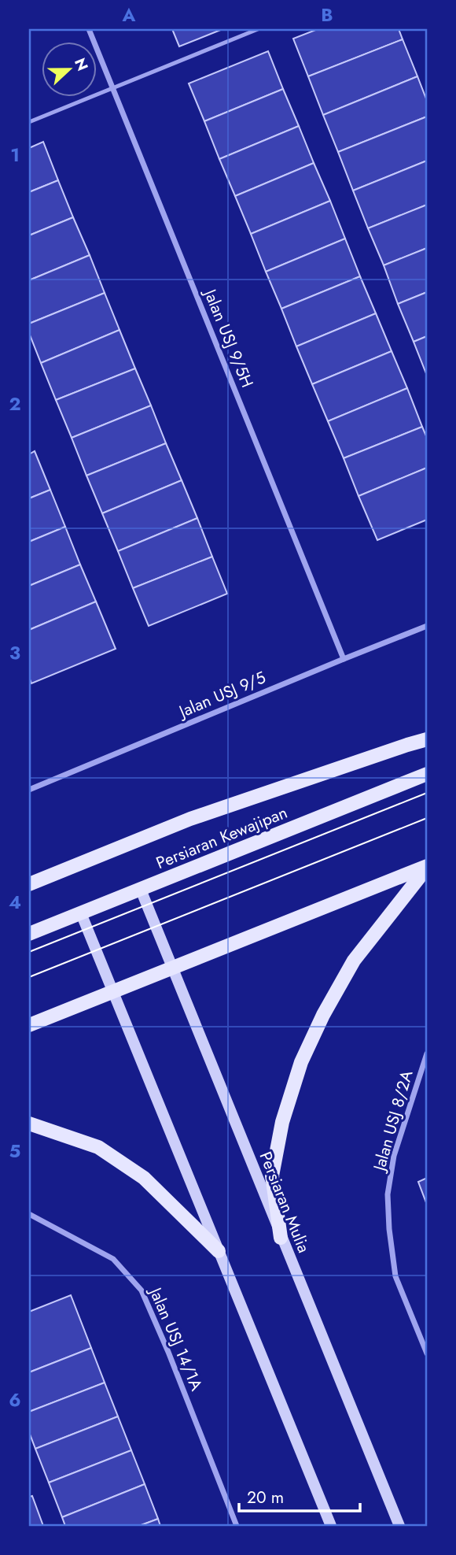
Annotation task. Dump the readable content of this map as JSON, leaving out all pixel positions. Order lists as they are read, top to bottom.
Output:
{
  "streets": {
    "main road": ["Persiaran Kewajipan", "Persiaran Mulia"],
    "street": [
      "Jalan USJ 9/5H",
      "Jalan USJ 9/5",
      "Jalan USJ 8/2A",
      "Jalan USJ 14/1A"
    ]
  },
  "crossings": [
    ["Jalan USJ 9/5H", "Jalan USJ 9/5"],
    ["Persiaran Kewajipan", "Persiaran Mulia"]
  ],
  "scale_bar": "20 m",
  "north": "right",
  "grid": {
    "columns": ["A", "B"],
    "rows": [
      "1",
      "2",
      "3",
      "4",
      "5",
      "6"
    ]
  }
}
